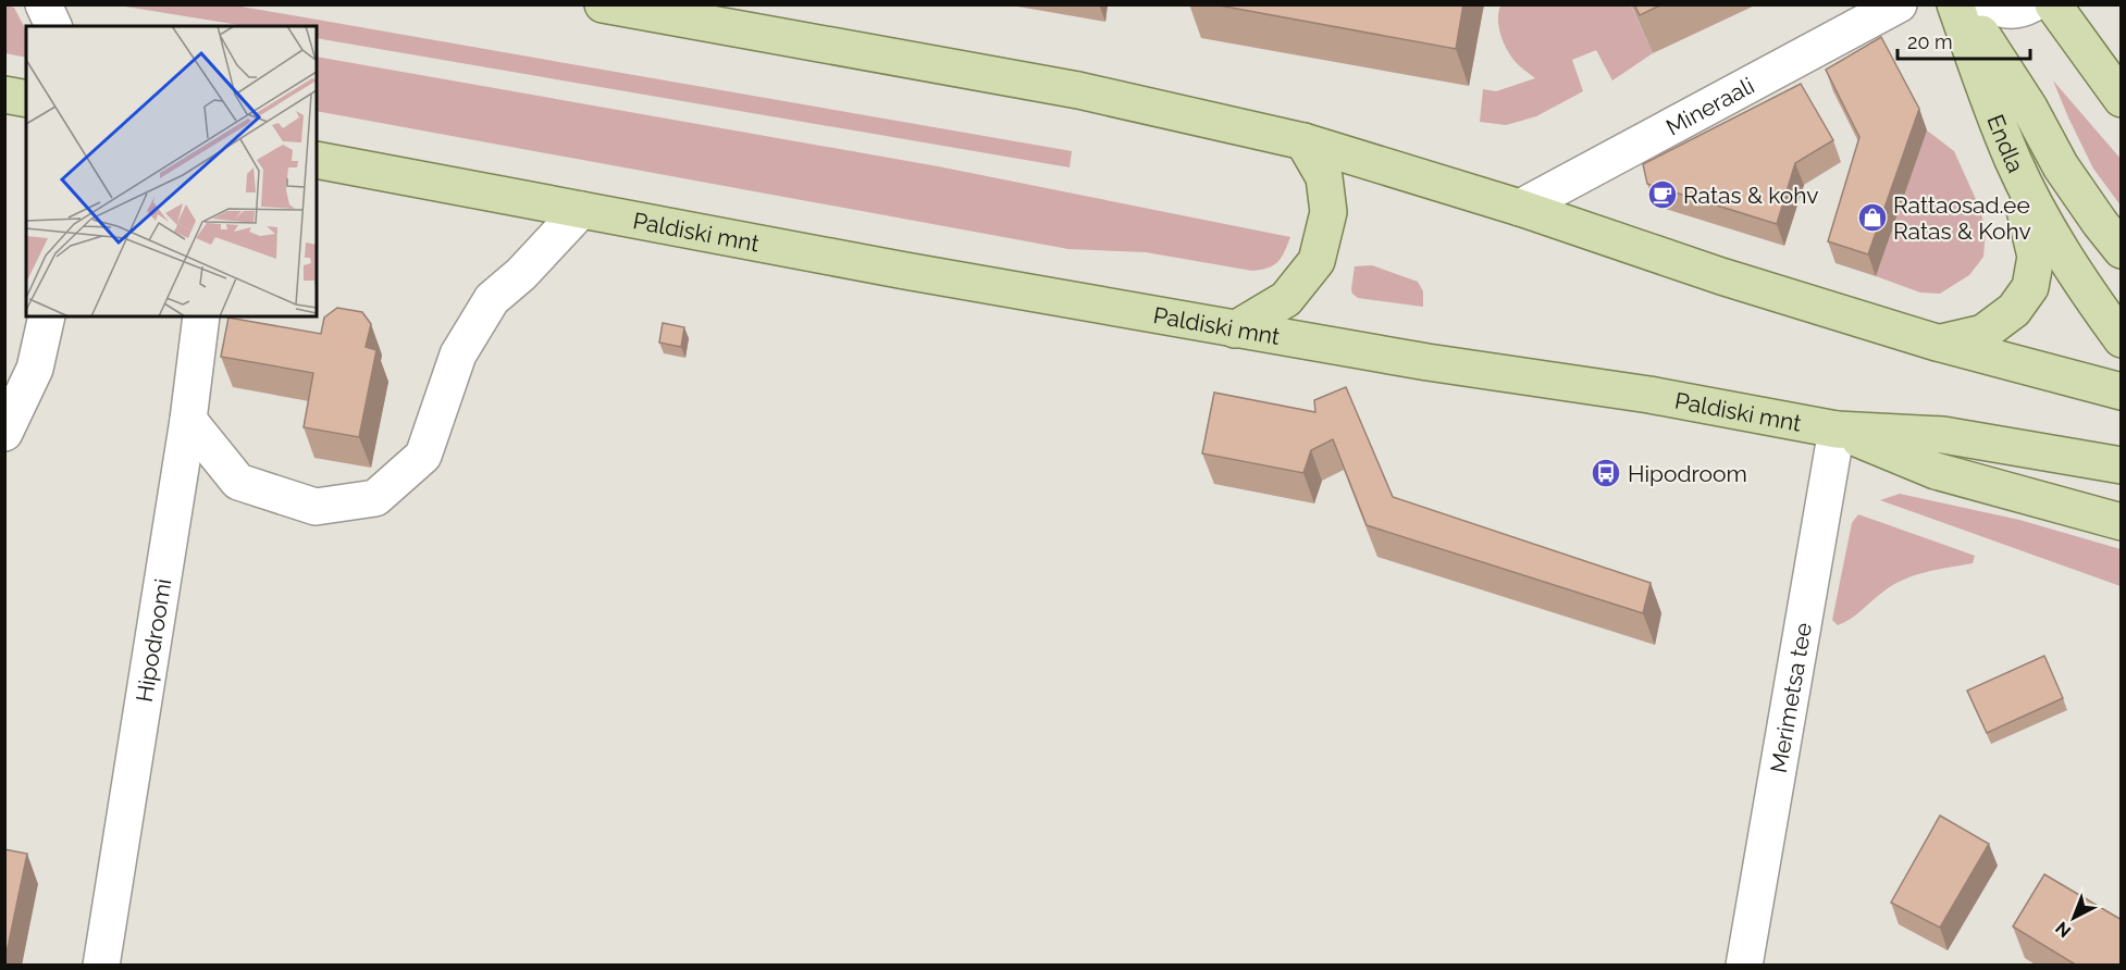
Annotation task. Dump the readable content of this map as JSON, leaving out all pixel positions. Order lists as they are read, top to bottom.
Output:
{
  "streets": {
    "main road": ["Endla", "Paldiski mnt"],
    "street": ["Mineraali", "Hipodroomi", "Merimetsa tee"]
  },
  "crossings": [
    ["Paldiski mnt", "Merimetsa tee"]
  ],
  "places": {
    "cafe": ["Ratas & kohv"],
    "shop": ["Rattaosad.ee Ratas & Kohv"],
    "bus stop": ["Hipodroom"]
  },
  "scale_bar": "20 m",
  "north": "bottom left"
}
